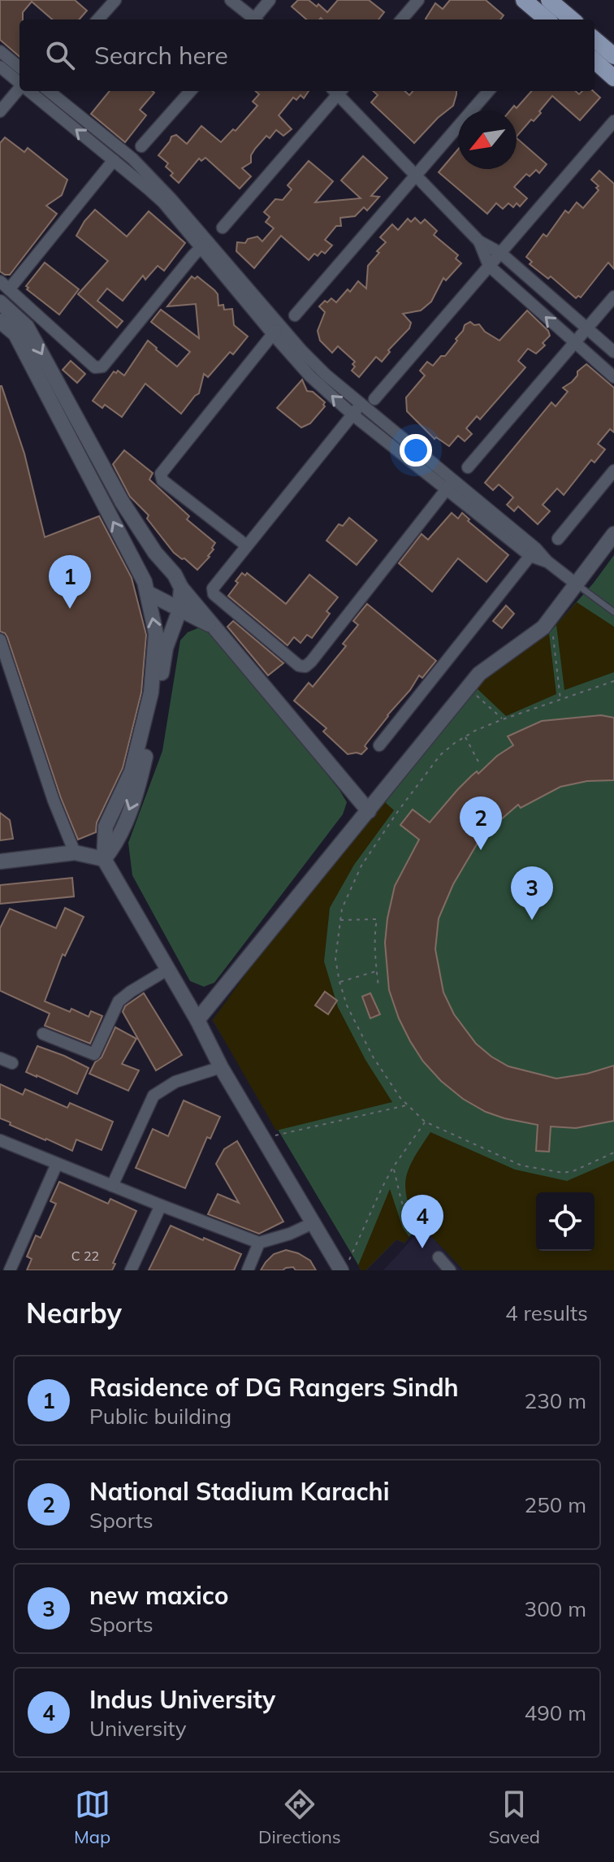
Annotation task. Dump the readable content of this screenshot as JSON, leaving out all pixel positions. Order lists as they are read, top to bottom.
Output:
{
  "house_numbers": ["C 22"],
  "north": "bottom left",
  "page": {
    "search": "Search here",
    "pins": [
      "1",
      "2",
      "3",
      "4"
    ],
    "heading": ["Nearby", "4 results"],
    "list": [
      {
        "mark": "1",
        "name": "Rasidence of DG Rangers Sindh",
        "note": "Public building",
        "value": "230 m"
      },
      {
        "mark": "2",
        "name": "National Stadium Karachi",
        "note": "Sports",
        "value": "250 m"
      },
      {
        "mark": "3",
        "name": "new maxico",
        "note": "Sports",
        "value": "300 m"
      },
      {
        "mark": "4",
        "name": "Indus University",
        "note": "University",
        "value": "490 m"
      }
    ],
    "nav": ["Map", "Directions", "Saved"]
  }
}
